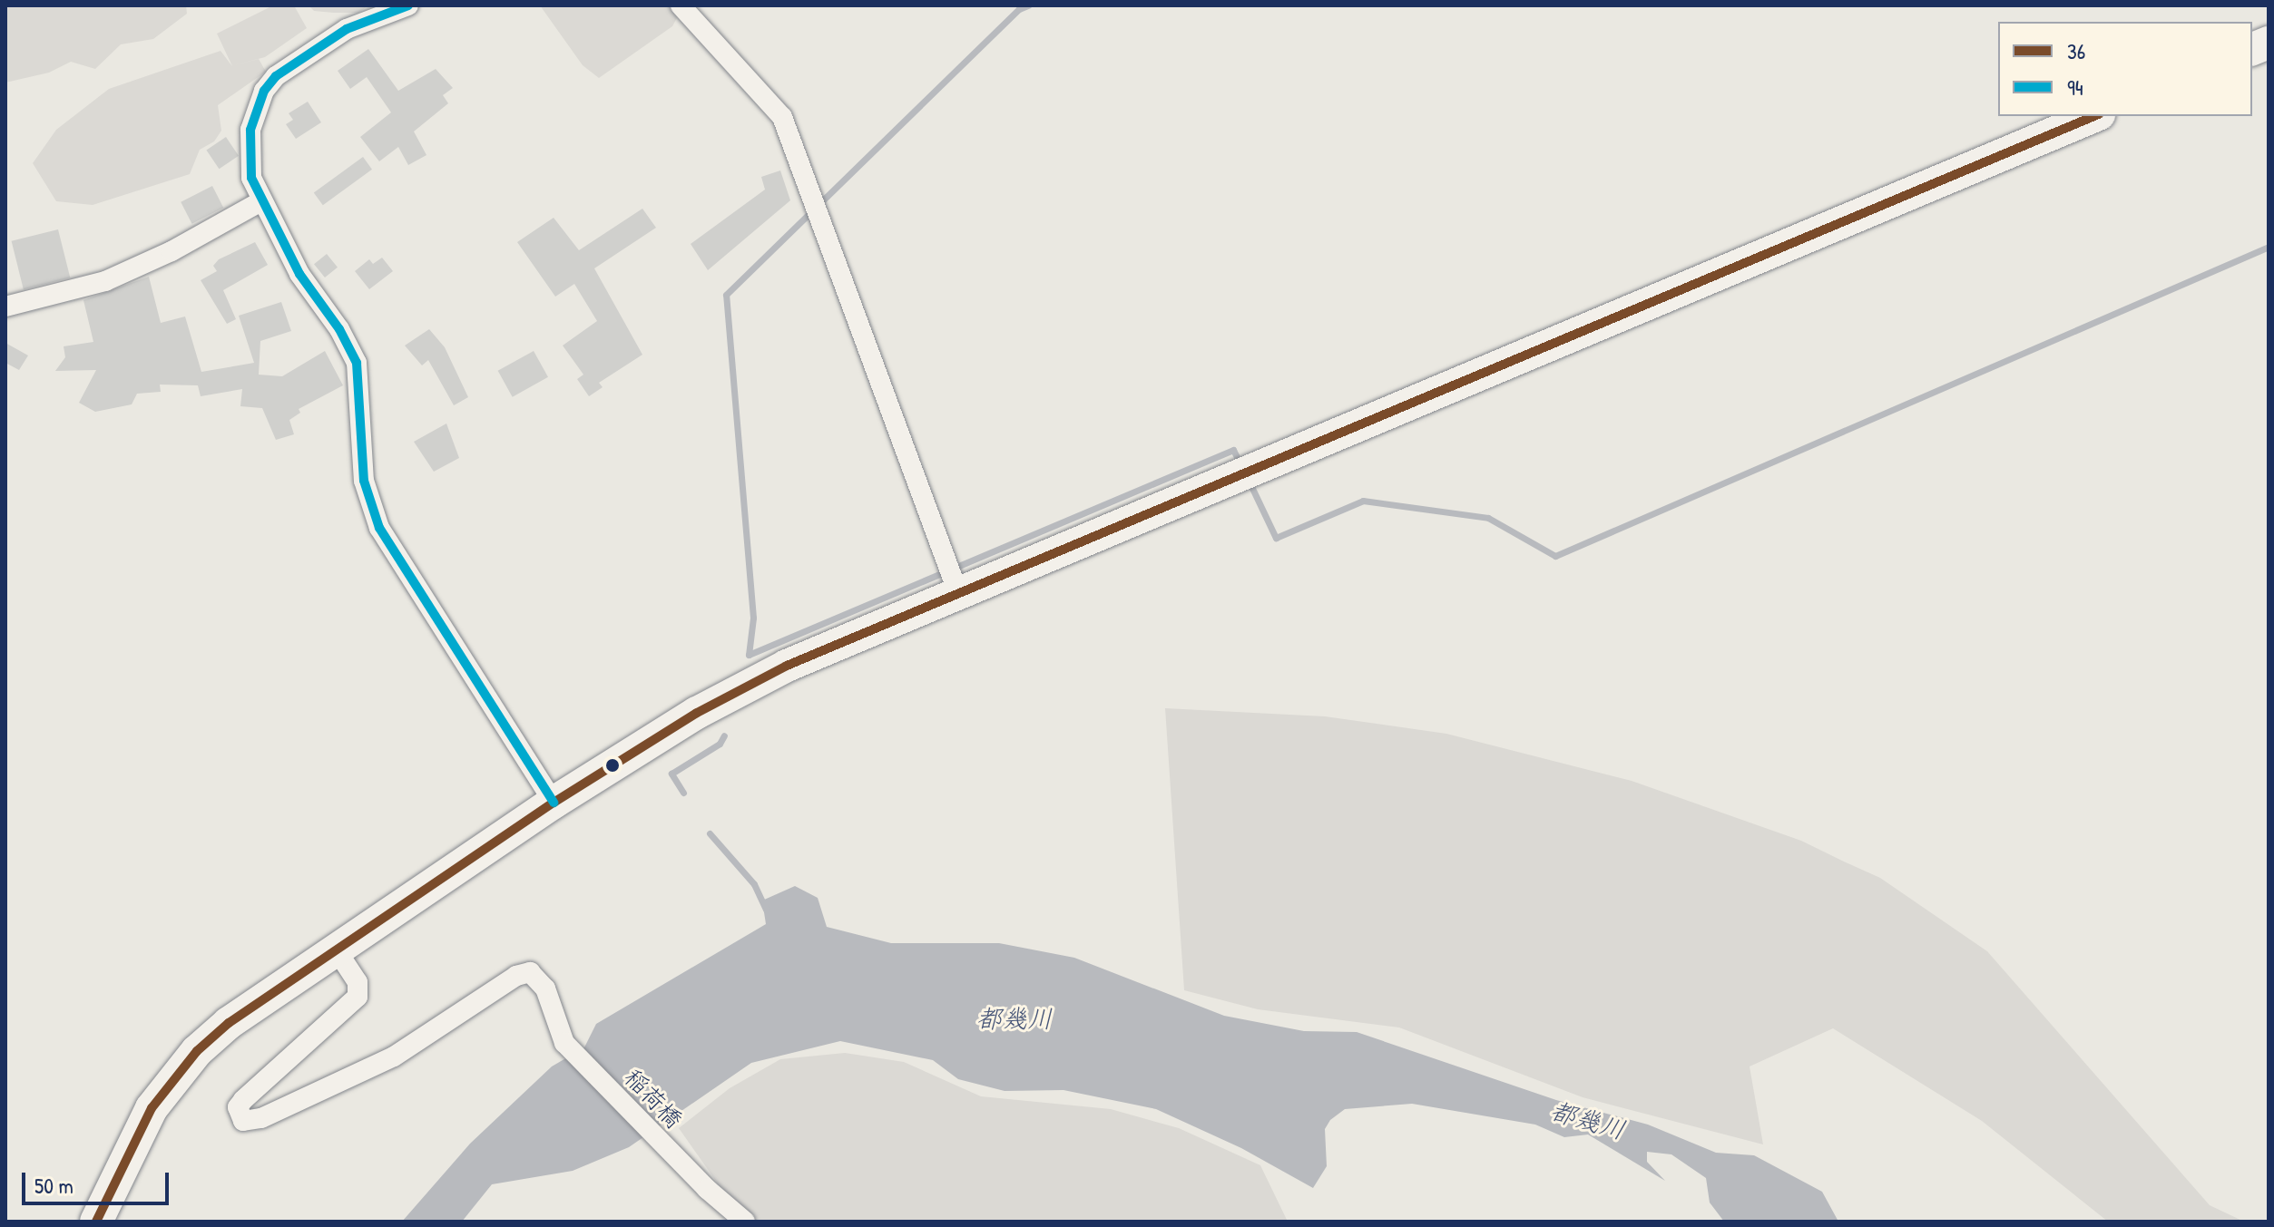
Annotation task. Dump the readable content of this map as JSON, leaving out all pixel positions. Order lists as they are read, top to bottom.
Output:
{
  "streets": {
    "street": ["稲荷橋"]
  },
  "water": ["都幾川"],
  "lines": ["transit line 94", "transit line 36"],
  "legend": ["36", "94"],
  "scale_bar": "50 m"
}
